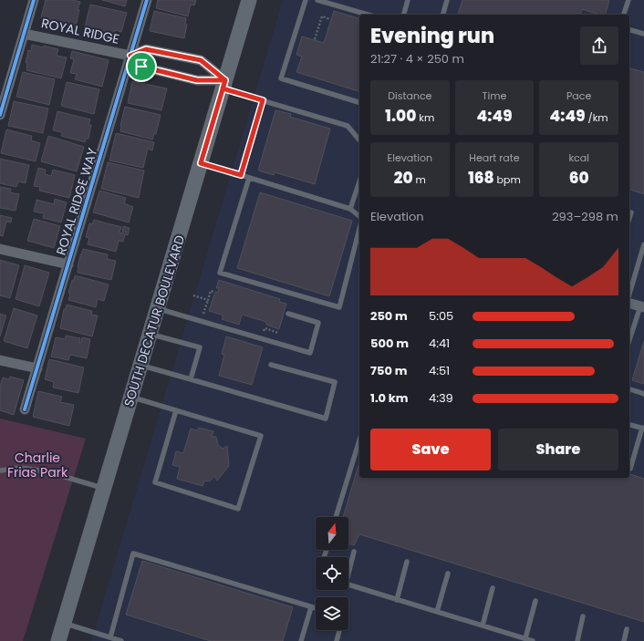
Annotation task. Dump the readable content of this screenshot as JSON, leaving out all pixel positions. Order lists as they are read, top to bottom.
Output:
{
  "streets": {
    "main road": ["SOUTH DECATUR BOULEVARD"],
    "street": ["ROYAL RIDGE", "ROYAL RIDGE WAY"]
  },
  "crossings": [
    ["ROYAL RIDGE", "ROYAL RIDGE WAY"]
  ],
  "parks": ["Charlie Frias Park"],
  "north": "top",
  "page": {
    "heading": ["Evening run", "21:27 · 4 × 250 m"],
    "stats": [
      ["Distance", "1.00 km"],
      ["Time", "4:49"],
      ["Pace", "4:49 /km"],
      ["Elevation", "20 m"],
      ["Heart rate", "168 bpm"],
      ["kcal", "60"]
    ],
    "chart": ["Elevation", "293–298 m"],
    "list": [
      {
        "name": "250 m",
        "note": "5:05"
      },
      {
        "name": "500 m",
        "note": "4:41"
      },
      {
        "name": "750 m",
        "note": "4:51"
      },
      {
        "name": "1.0 km",
        "note": "4:39"
      }
    ],
    "buttons": ["Save", "Share"]
  }
}
